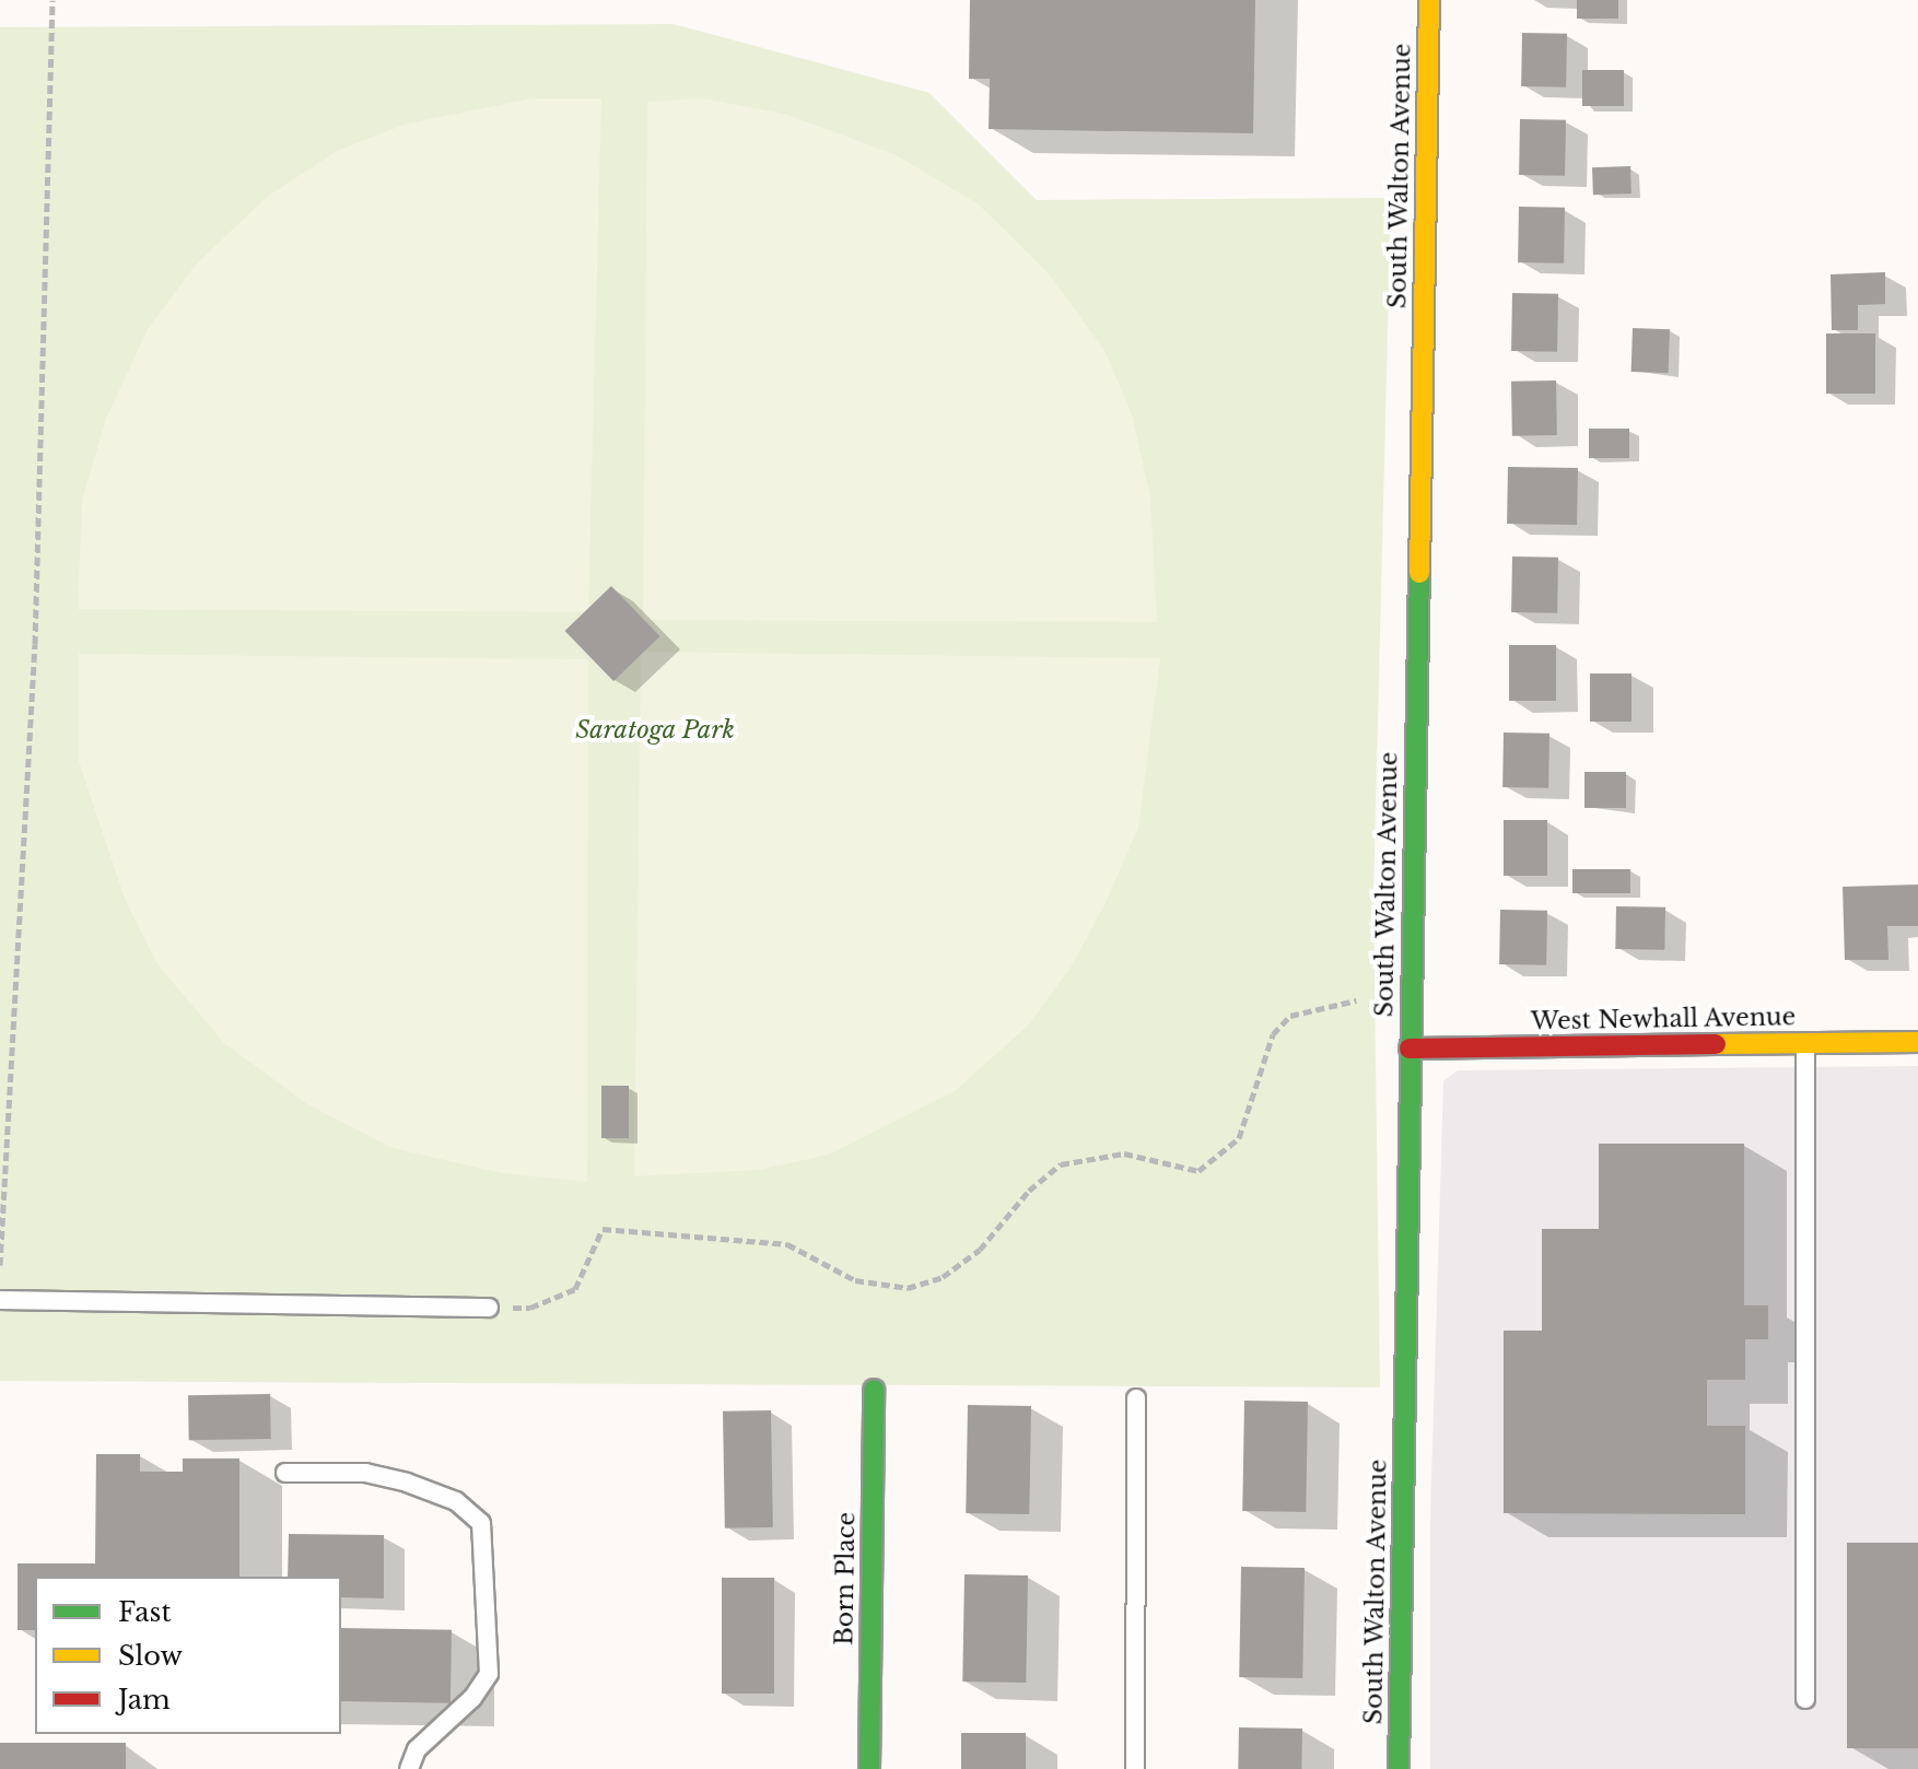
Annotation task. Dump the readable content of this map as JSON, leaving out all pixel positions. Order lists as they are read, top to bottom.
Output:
{
  "streets": {
    "street": ["South Walton Avenue", "West Newhall Avenue", "Born Place"]
  },
  "crossings": [
    ["South Walton Avenue", "West Newhall Avenue"]
  ],
  "parks": ["Saratoga Park"],
  "legend": ["Fast", "Slow", "Jam"]
}
